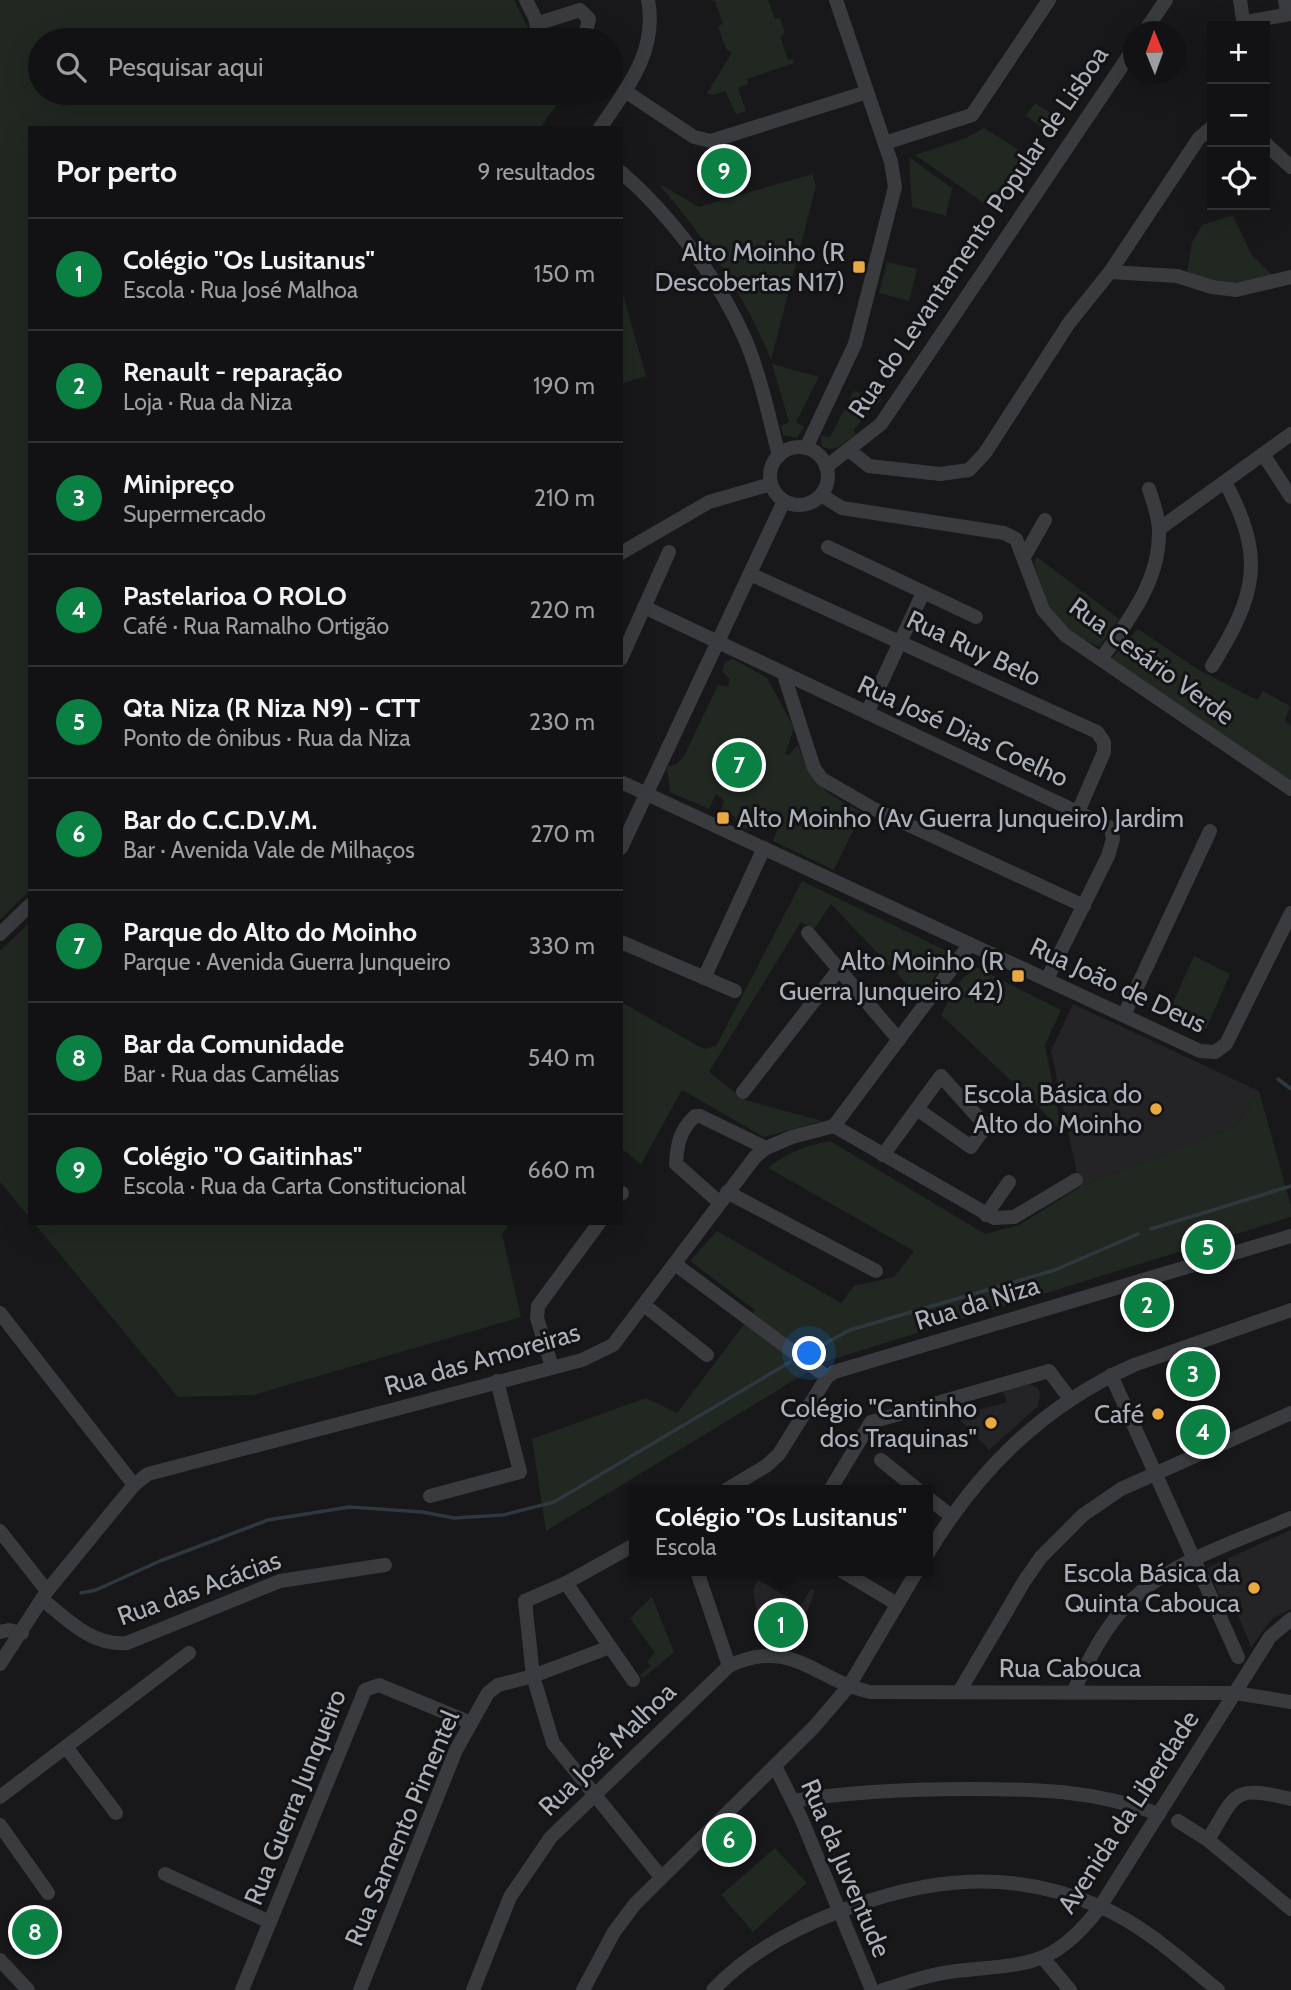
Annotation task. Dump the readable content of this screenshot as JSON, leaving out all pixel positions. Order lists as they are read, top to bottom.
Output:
{
  "streets": {
    "street": [
      "Rua do Levantamento Popular de Lisboa",
      "Rua Ruy Belo",
      "Rua Cesário Verde",
      "Rua José Dias Coelho",
      "Rua João de Deus",
      "Rua da Niza",
      "Rua das Amoreiras",
      "Rua das Acácias",
      "Rua Cabouca",
      "Rua José Malhoa",
      "Rua Guerra Junqueiro",
      "Avenida da Liberdade",
      "Rua Samento Pimentel",
      "Rua da Juventude"
    ]
  },
  "crossings": [
    ["Rua do Levantamento Popular de Lisboa", "Rua Cesário Verde"],
    ["Rua Ruy Belo", "Rua José Dias Coelho"],
    ["Rua José Dias Coelho", "Rua João de Deus"],
    ["Rua das Amoreiras", "Rua das Acácias"],
    ["Rua Cabouca", "Avenida da Liberdade"],
    ["Rua Guerra Junqueiro", "Rua Samento Pimentel"]
  ],
  "places": {
    "transit": ["Alto Moinho (R Descobertas N17)", "Alto Moinho (Av Guerra Junqueiro) Jardim", "Alto Moinho (R Guerra Junqueiro 42)"],
    "other": [
      "Escola Básica do Alto do Moinho",
      "Café",
      "Colégio \"Cantinho dos Traquinas\"",
      "Escola Básica da Quinta Cabouca"
    ]
  },
  "north": "top",
  "page": {
    "map_buttons": ["+", "−"],
    "search": "Pesquisar aqui",
    "heading": ["Por perto", "9 resultados"],
    "pins": [
      "9",
      "7",
      "5",
      "2",
      "3",
      "4",
      "1",
      "6",
      "8"
    ],
    "list": [
      {
        "mark": "1",
        "name": "Colégio \"Os Lusitanus\"",
        "note": "Escola · Rua José Malhoa",
        "value": "150 m"
      },
      {
        "mark": "2",
        "name": "Renault - reparação",
        "note": "Loja · Rua da Niza",
        "value": "190 m"
      },
      {
        "mark": "3",
        "name": "Minipreço",
        "note": "Supermercado",
        "value": "210 m"
      },
      {
        "mark": "4",
        "name": "Pastelarioa O ROLO",
        "note": "Café · Rua Ramalho Ortigão",
        "value": "220 m"
      },
      {
        "mark": "5",
        "name": "Qta Niza (R Niza N9) - CTT",
        "note": "Ponto de ônibus · Rua da Niza",
        "value": "230 m"
      },
      {
        "mark": "6",
        "name": "Bar do C.C.D.V.M.",
        "note": "Bar · Avenida Vale de Milhaços",
        "value": "270 m"
      },
      {
        "mark": "7",
        "name": "Parque do Alto do Moinho",
        "note": "Parque · Avenida Guerra Junqueiro",
        "value": "330 m"
      },
      {
        "mark": "8",
        "name": "Bar da Comunidade",
        "note": "Bar · Rua das Camélias",
        "value": "540 m"
      },
      {
        "mark": "9",
        "name": "Colégio \"O Gaitinhas\"",
        "note": "Escola · Rua da Carta Constitucional",
        "value": "660 m"
      }
    ],
    "popup": ["Colégio \"Os Lusitanus\"", "Escola"]
  }
}
